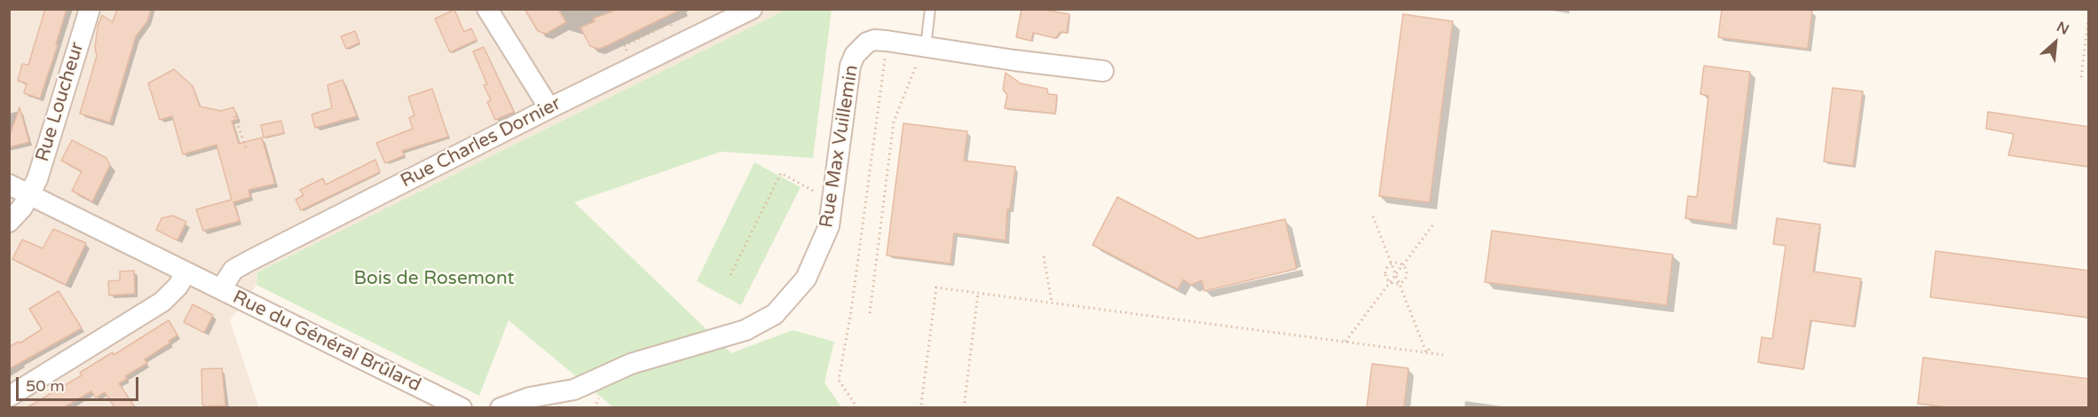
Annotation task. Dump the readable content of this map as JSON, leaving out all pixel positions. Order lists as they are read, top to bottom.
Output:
{
  "streets": {
    "street": [
      "Rue Loucheur",
      "Rue Charles Dornier",
      "Rue Max Vuillemin",
      "Rue du Général Brûlard"
    ]
  },
  "crossings": [
    ["Rue Loucheur", "Rue du Général Brûlard"],
    ["Rue Charles Dornier", "Rue du Général Brûlard"]
  ],
  "parks": ["Bois de Rosemont"],
  "scale_bar": "50 m",
  "north": "top right"
}
